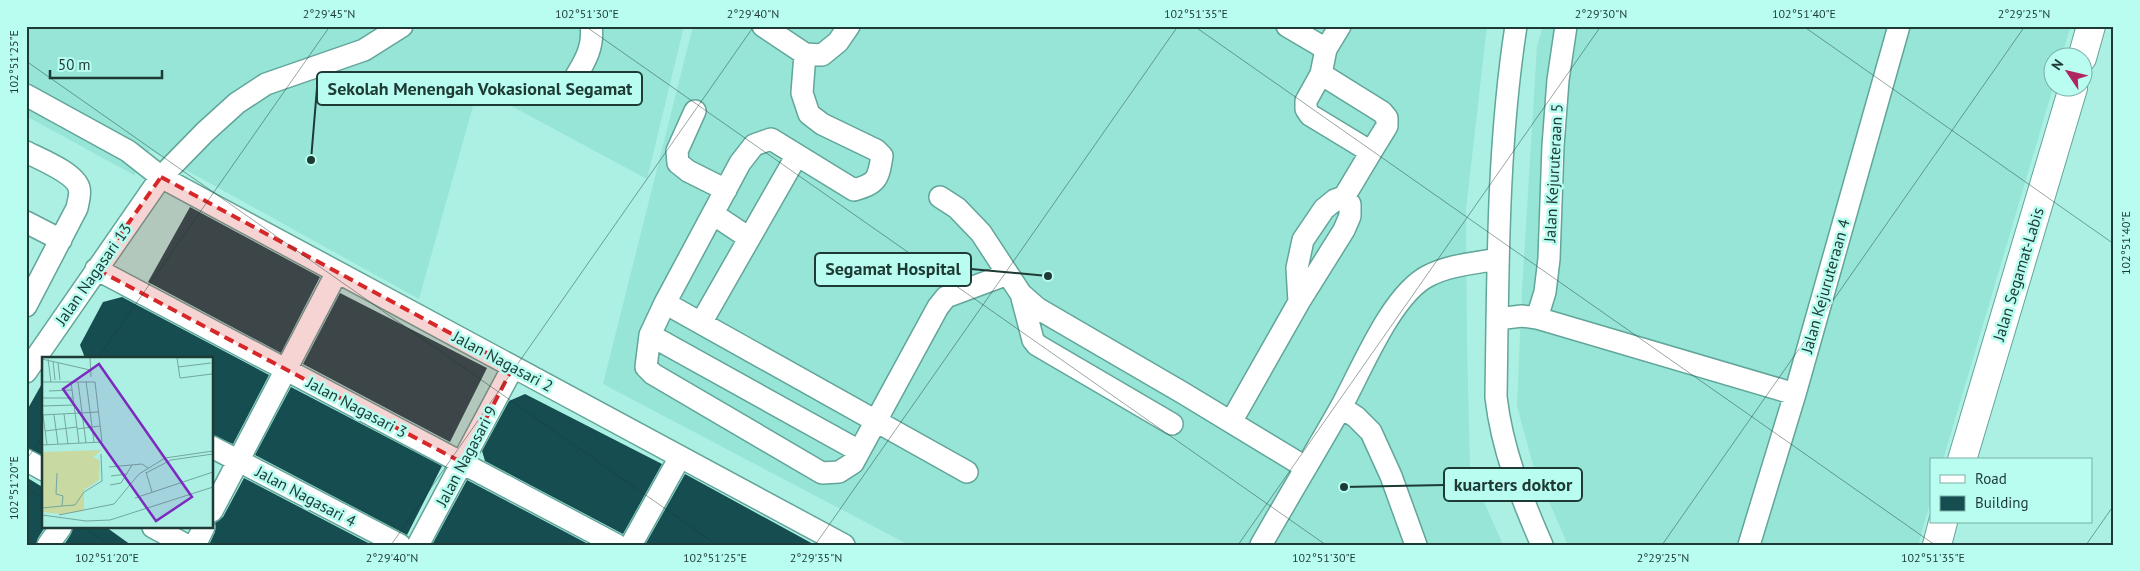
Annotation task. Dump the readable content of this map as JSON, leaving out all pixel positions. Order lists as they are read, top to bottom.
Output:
{
  "streets": {
    "highway": ["Jalan Segamat-Labis"],
    "street": [
      "Jalan Kejuruteraan 5",
      "Jalan Nagasari 13",
      "Jalan Kejuruteraan 4",
      "Jalan Nagasari 2",
      "Jalan Nagasari 3",
      "Jalan Nagasari 9",
      "Jalan Nagasari 4"
    ]
  },
  "crossings": [
    ["Jalan Nagasari 13", "Jalan Nagasari 2"],
    ["Jalan Nagasari 13", "Jalan Nagasari 3"],
    ["Jalan Nagasari 2", "Jalan Nagasari 9"],
    ["Jalan Nagasari 3", "Jalan Nagasari 9"]
  ],
  "places": ["Sekolah Menengah Vokasional Segamat", "Segamat Hospital", "kuarters doktor"],
  "legend": ["Road", "Building"],
  "scale_bar": "50 m",
  "north": "top left",
  "coordinates": [
    "2°29'45\"N",
    "102°51'30\"E",
    "2°29'40\"N",
    "102°51'35\"E",
    "2°29'30\"N",
    "102°51'40\"E",
    "2°29'25\"N",
    "102°51'25\"E",
    "102°51'20\"E",
    "2°29'35\"N"
  ]
}
